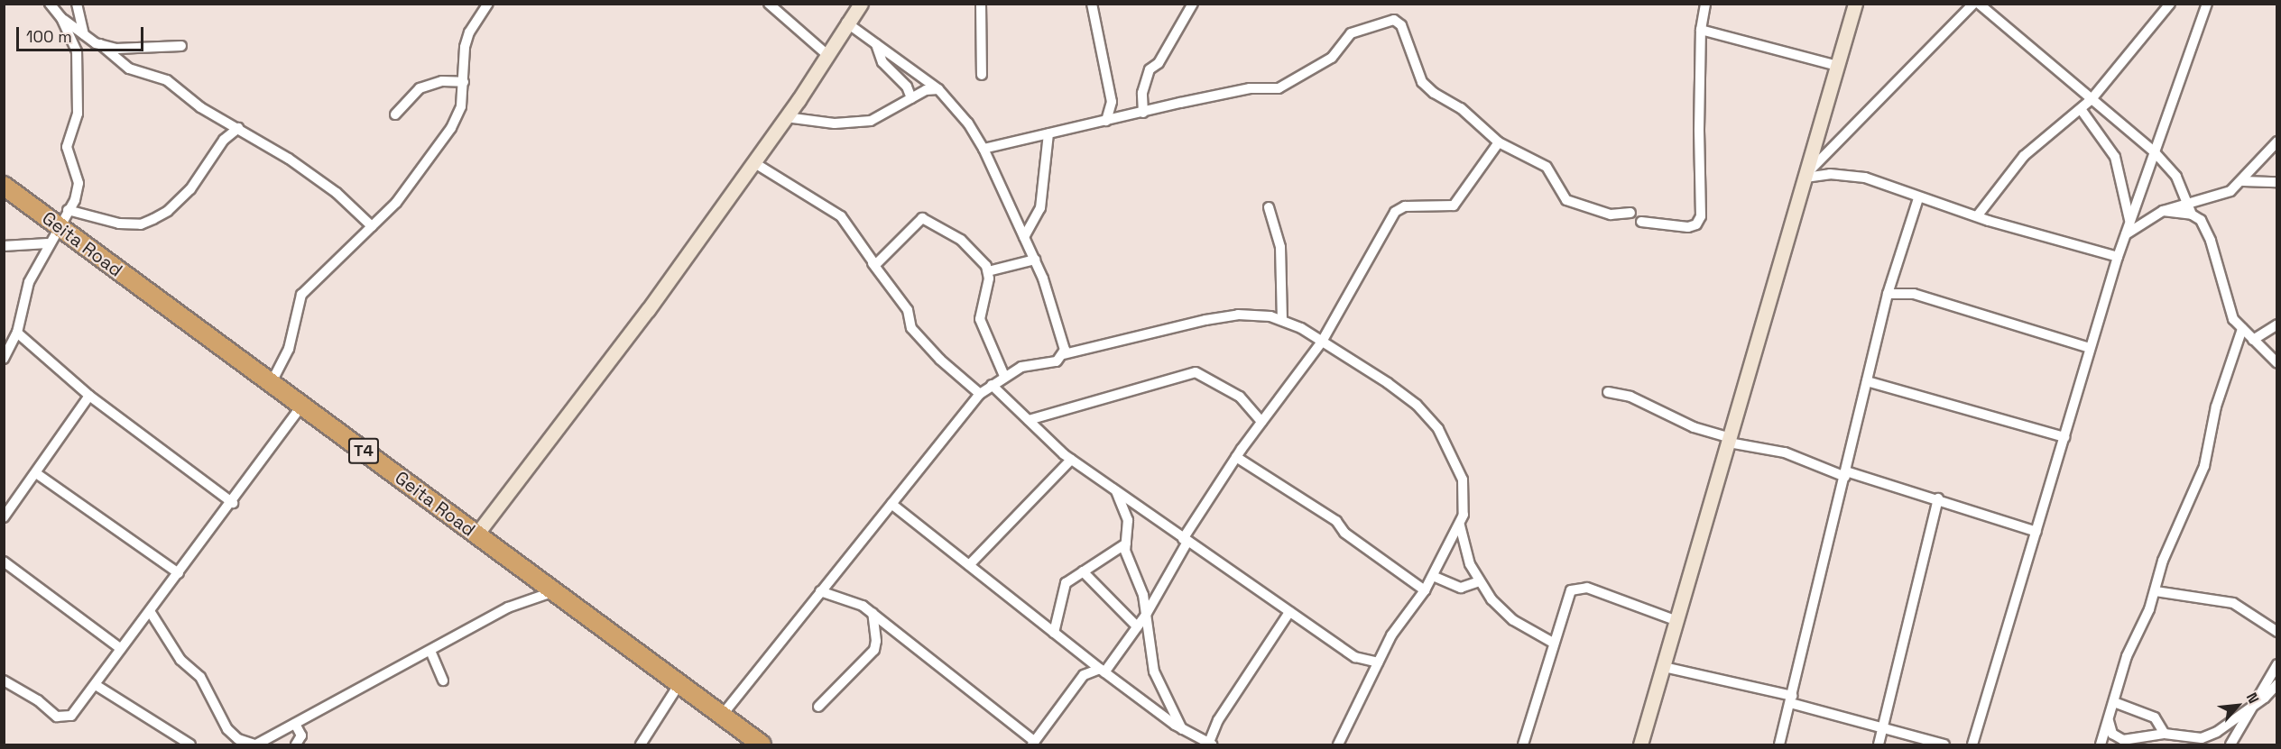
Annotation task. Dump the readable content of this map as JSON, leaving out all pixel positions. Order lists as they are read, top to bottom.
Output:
{
  "streets": {
    "highway": ["Geita Road", "T4"]
  },
  "scale_bar": "100 m",
  "north": "top right"
}
